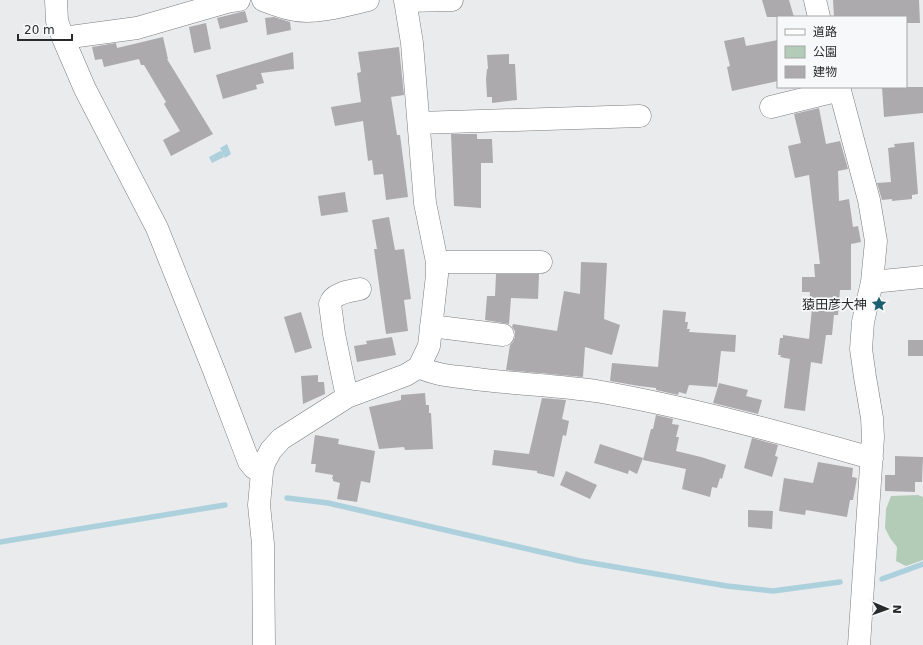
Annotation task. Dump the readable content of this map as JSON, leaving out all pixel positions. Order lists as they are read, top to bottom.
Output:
{
  "places": {
    "place": ["猿田彦大神"]
  },
  "legend": ["道路", "公園", "建物"],
  "scale_bar": "20 m",
  "north": "right"
}
